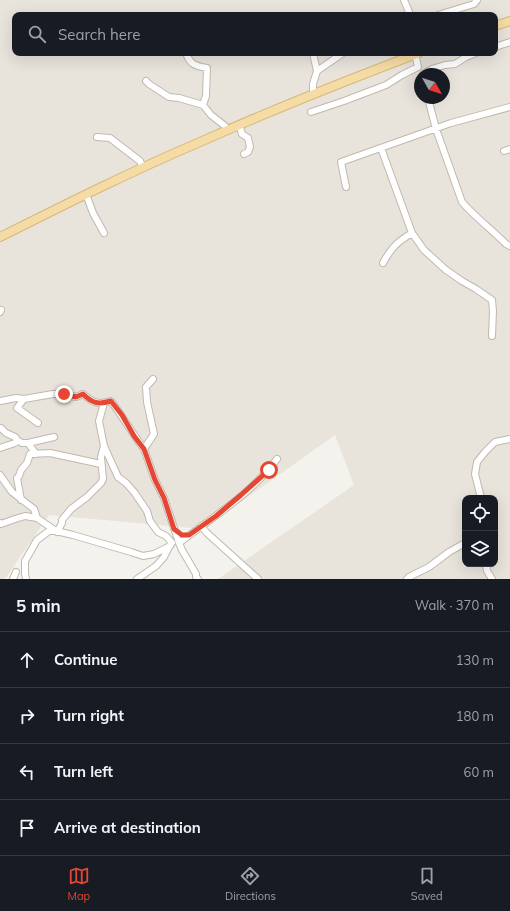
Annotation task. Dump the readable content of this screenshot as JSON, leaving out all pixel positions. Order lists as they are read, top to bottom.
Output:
{
  "north": "bottom right",
  "page": {
    "search": "Search here",
    "heading": ["5 min", "Walk · 370 m"],
    "list": [
      ["Continue", "130 m"],
      ["Turn right", "180 m"],
      ["Turn left", "60 m"],
      "Arrive at destination"
    ],
    "nav": ["Map", "Directions", "Saved"]
  }
}
